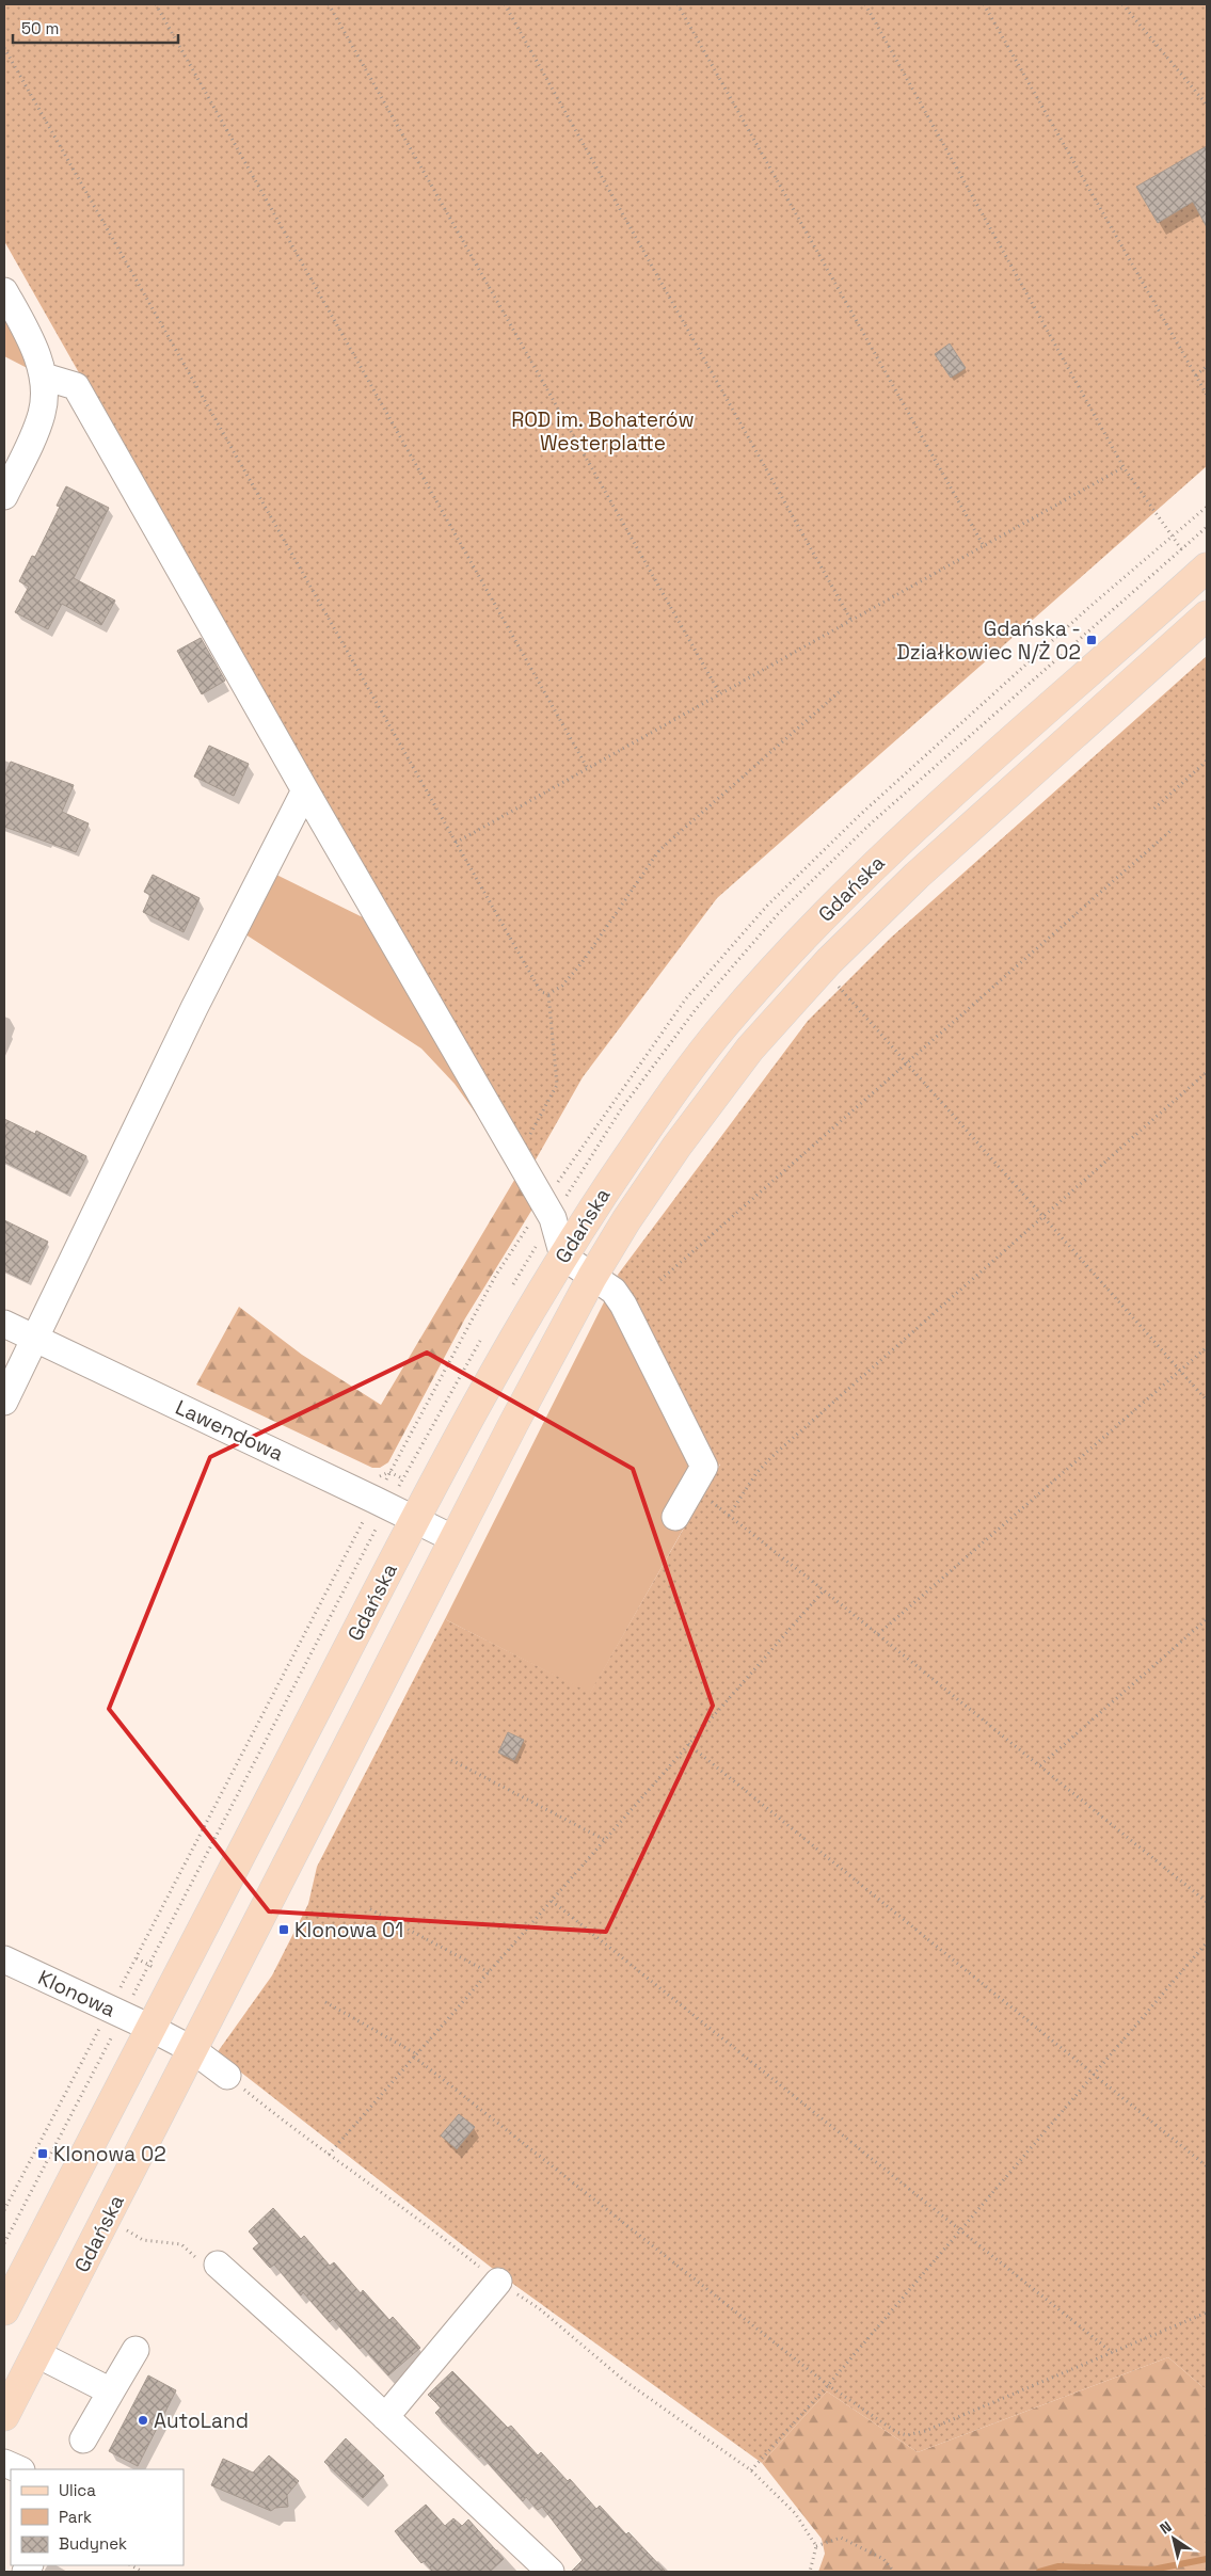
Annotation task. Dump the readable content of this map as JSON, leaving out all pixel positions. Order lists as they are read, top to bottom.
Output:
{
  "streets": {
    "main road": ["Gdańska"],
    "street": ["Lawendowa", "Klonowa"]
  },
  "crossings": [
    ["Gdańska", "Lawendowa"],
    ["Gdańska", "Klonowa"]
  ],
  "parks": ["ROD im. Bohaterów Westerplatte"],
  "places": {
    "transit": ["Gdańska - Działkowiec N/Ż 02", "Klonowa 01", "Klonowa 02"],
    "other": ["AutoLand"]
  },
  "legend": ["Ulica", "Park", "Budynek"],
  "scale_bar": "50 m",
  "north": "top left"
}
